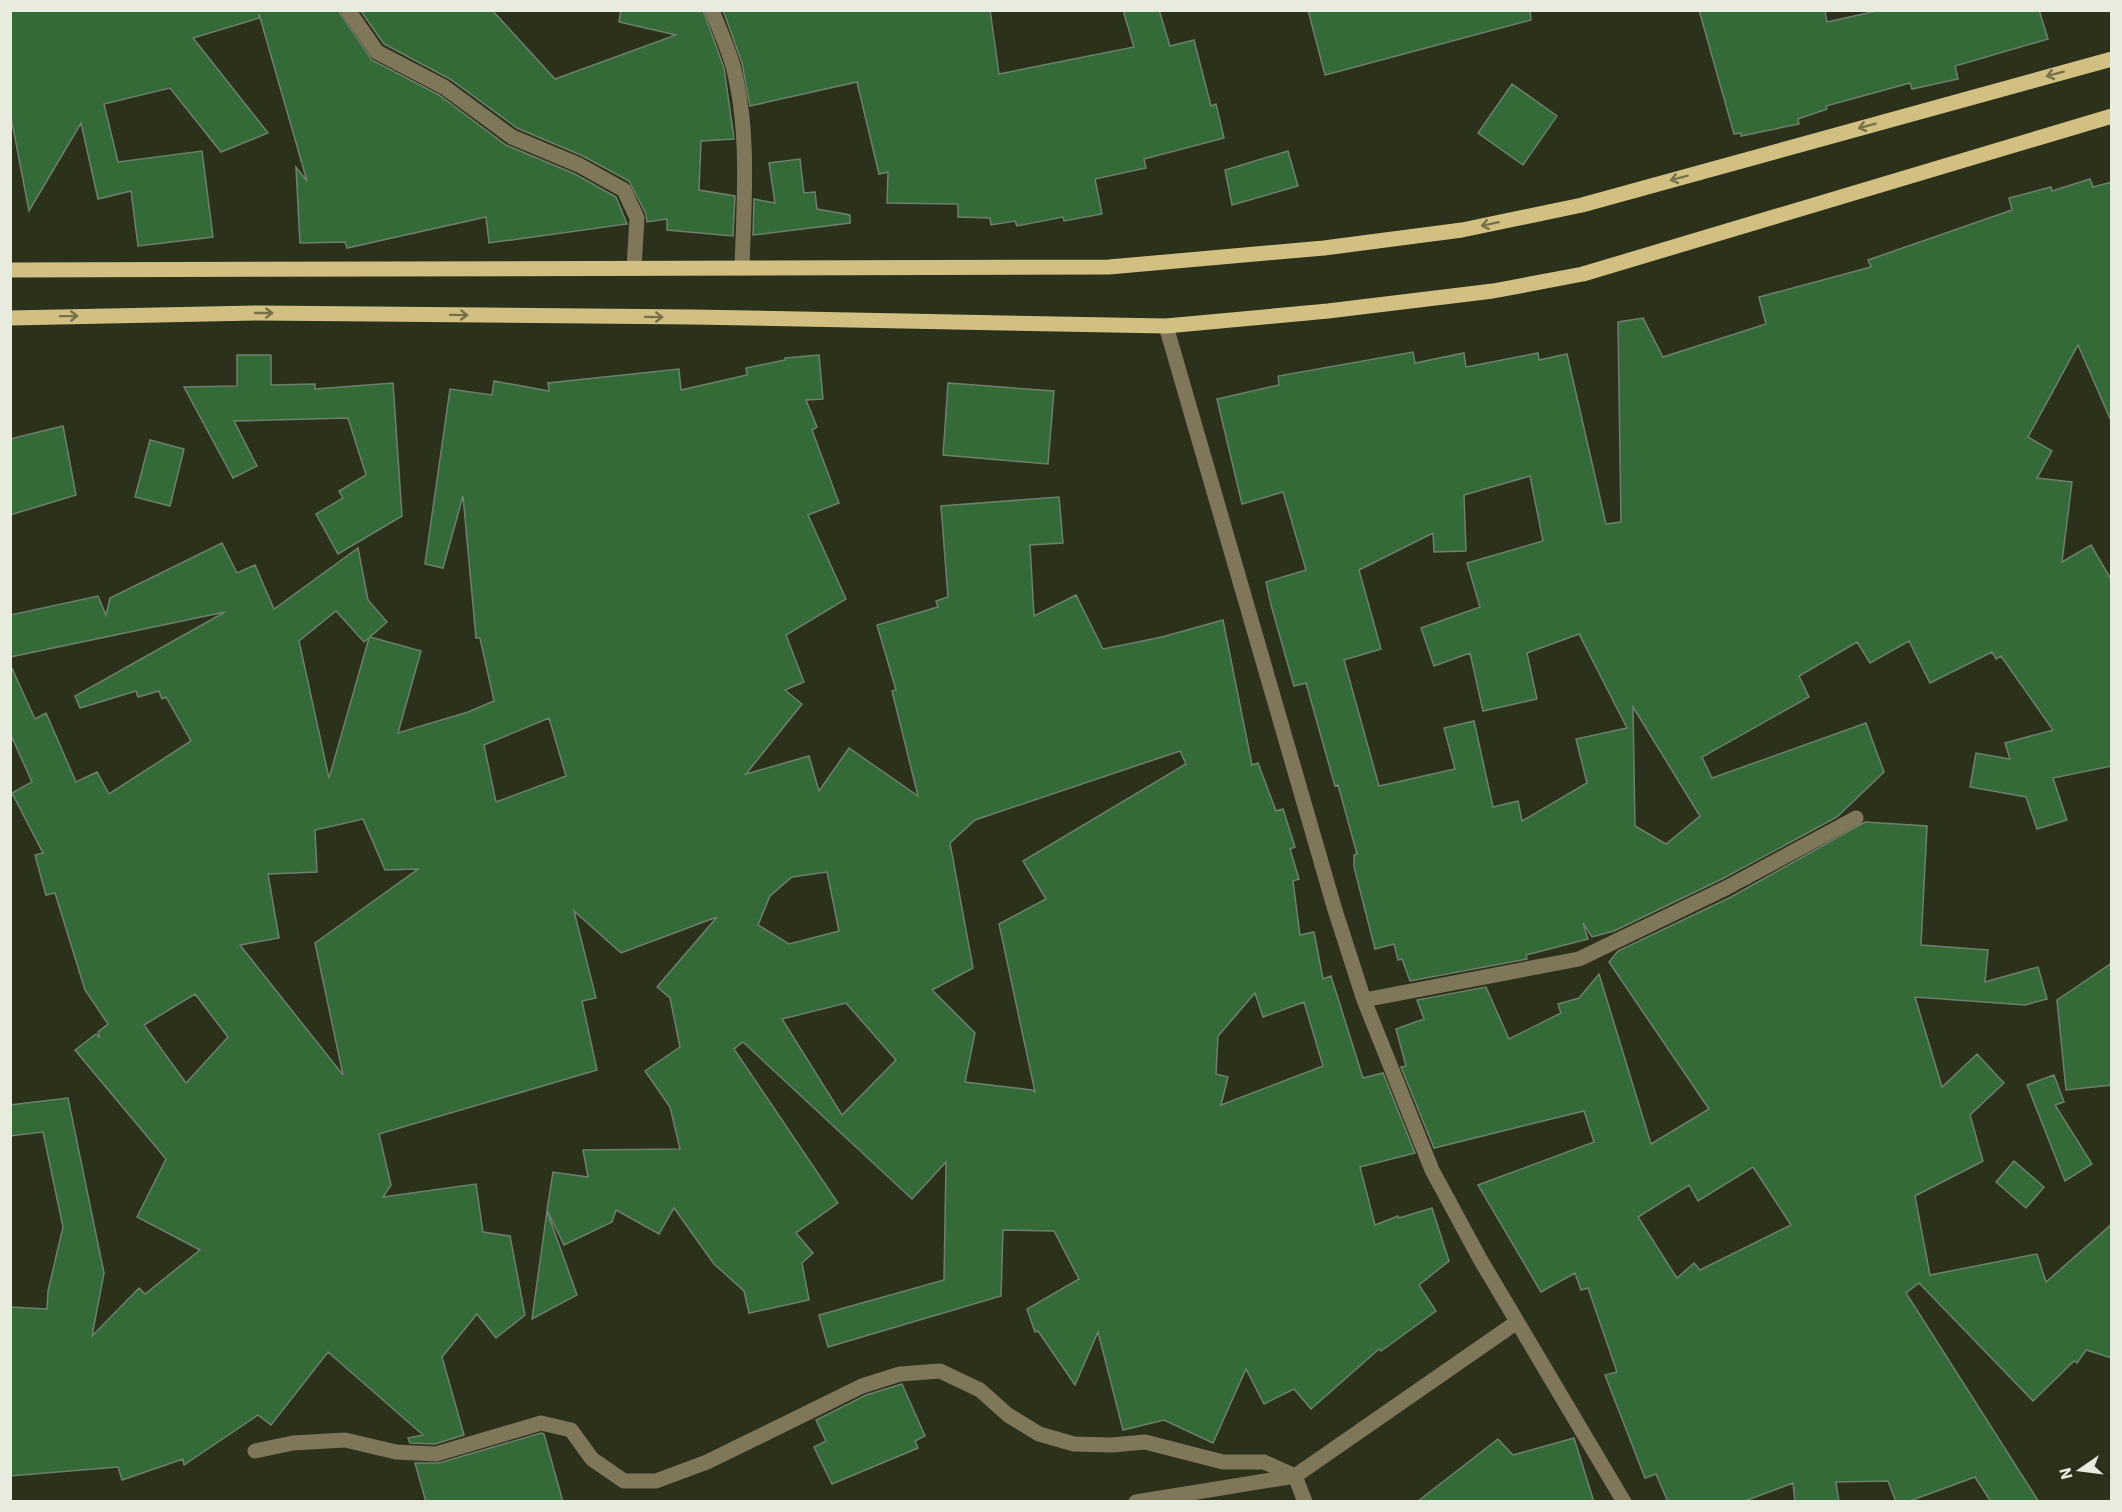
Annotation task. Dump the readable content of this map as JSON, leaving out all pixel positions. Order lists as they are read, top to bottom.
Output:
{
  "north": "left"
}
